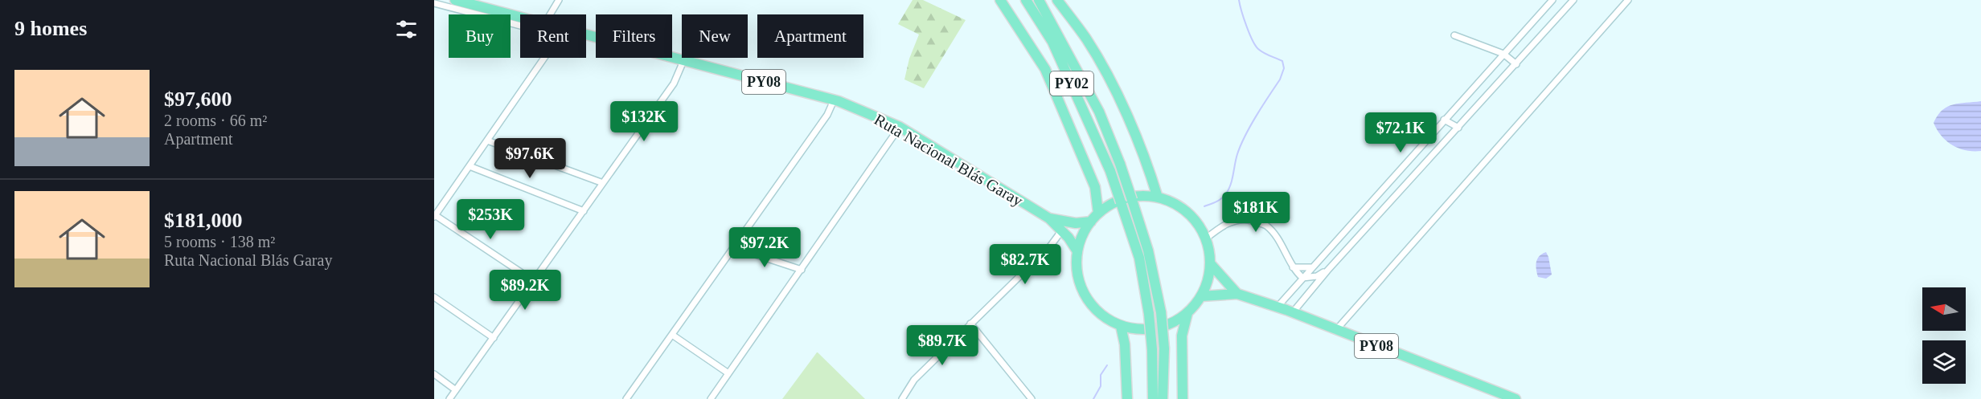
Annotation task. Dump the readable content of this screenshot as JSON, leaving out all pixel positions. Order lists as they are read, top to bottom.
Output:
{
  "streets": {
    "highway": ["PY08", "PY02", "Ruta Nacional Blás Garay"]
  },
  "crossings": [
    ["PY08", "Ruta Nacional Blás Garay"]
  ],
  "north": "left",
  "page": {
    "heading": "9 homes",
    "chip": [
      "Buy",
      "Rent",
      "Filters",
      "New",
      "Apartment"
    ],
    "list": [
      {
        "name": "$97,600",
        "note": "2 rooms · 66 m² · Apartment"
      },
      {
        "name": "$181,000",
        "note": "5 rooms · 138 m² · Ruta Nacional Blás Garay"
      }
    ],
    "price": [
      "$132K",
      "$72.1K",
      "$97.6K",
      "$181K",
      "$253K",
      "$97.2K",
      "$82.7K",
      "$89.2K",
      "$89.7K"
    ]
  }
}
